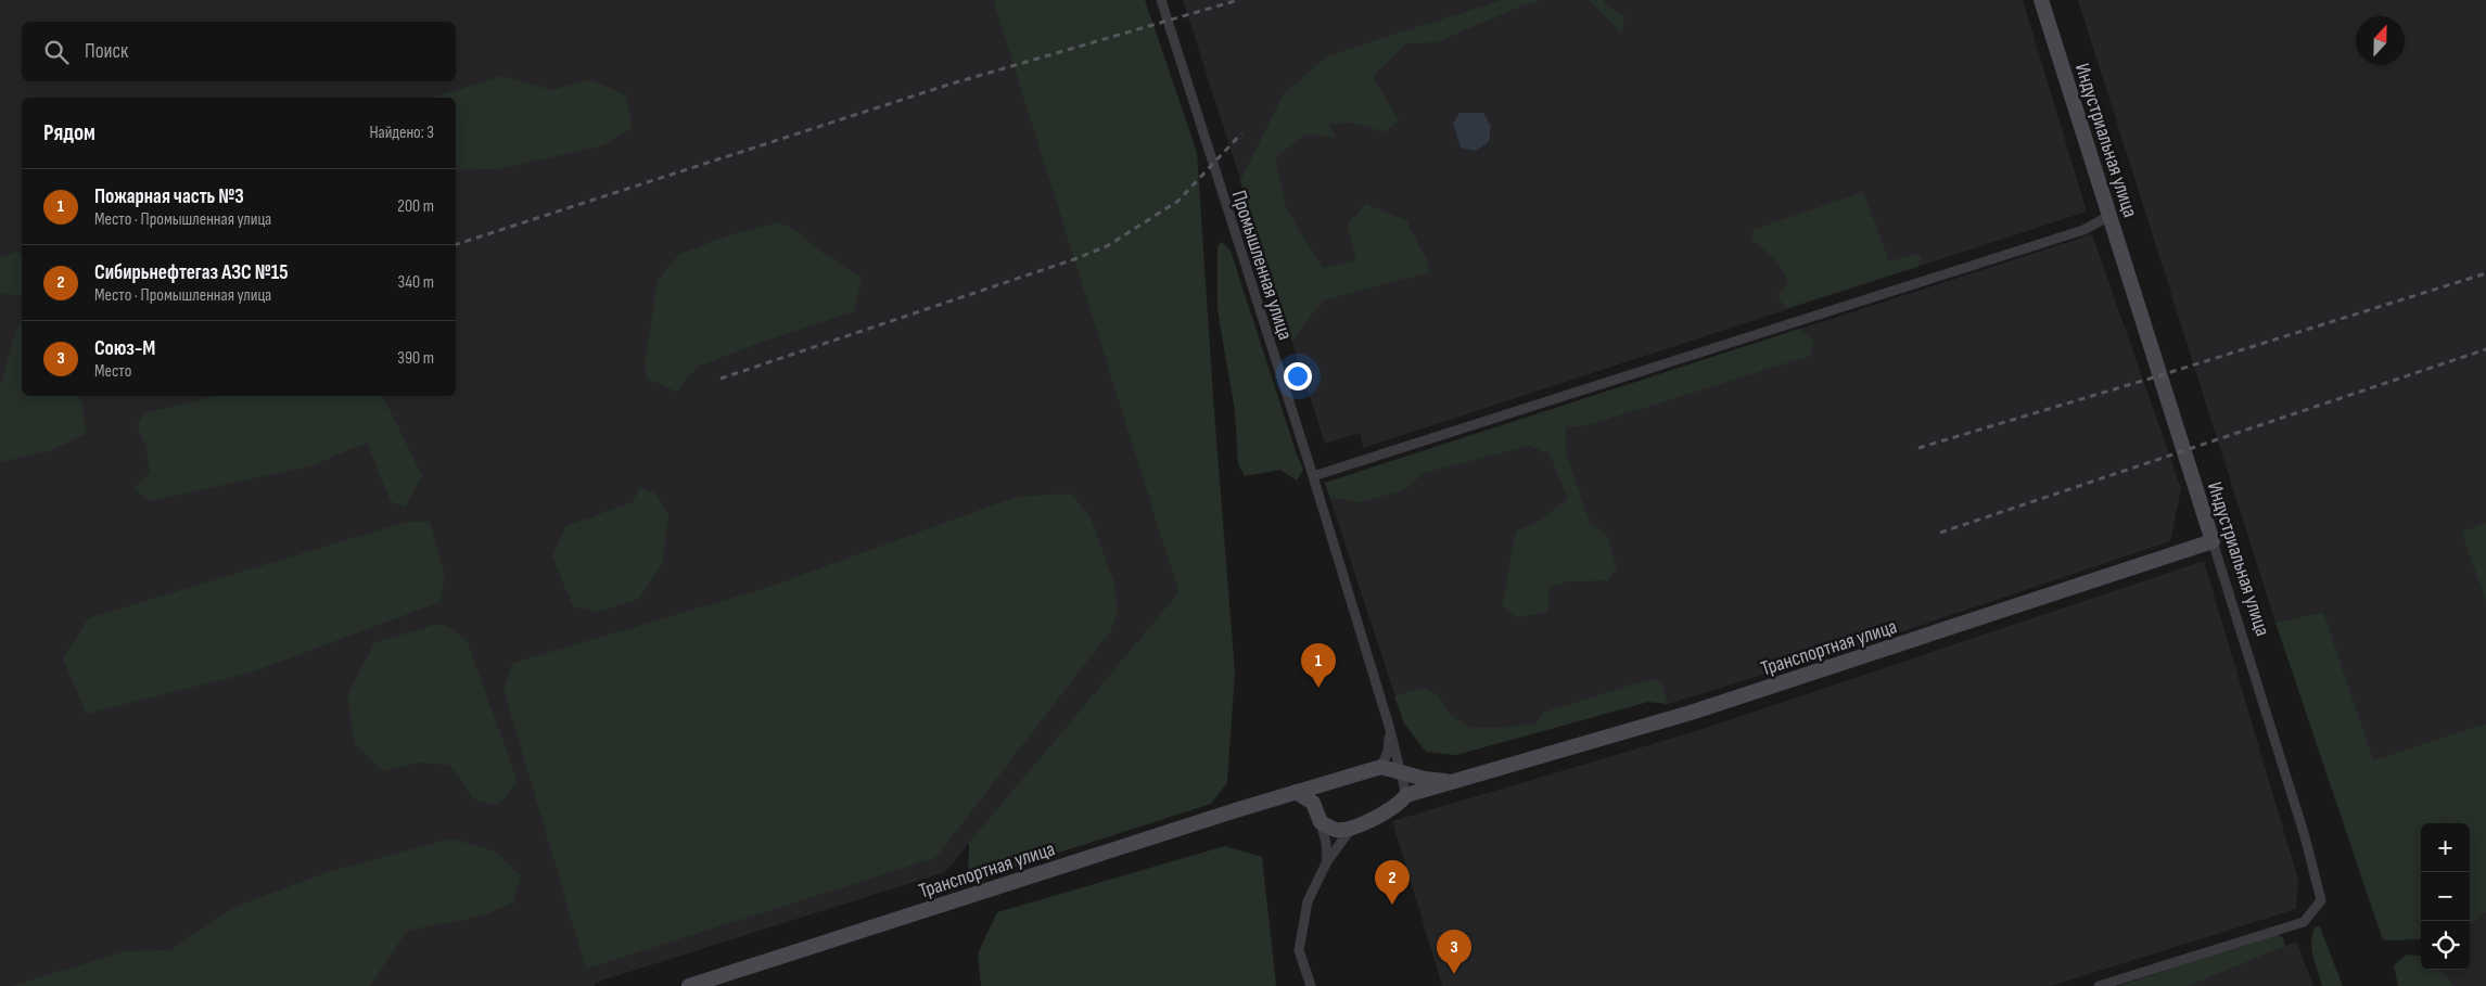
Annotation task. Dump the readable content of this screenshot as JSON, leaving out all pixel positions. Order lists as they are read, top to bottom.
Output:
{
  "streets": {
    "street": ["Индустриальная улица", "Промышленная улица", "Транспортная улица"]
  },
  "crossings": [
    ["Индустриальная улица", "Транспортная улица"],
    ["Промышленная улица", "Транспортная улица"]
  ],
  "north": "top",
  "page": {
    "search": "Поиск",
    "heading": ["Рядом", "Найдено: 3"],
    "list": [
      {
        "mark": "1",
        "name": "Пожарная часть №3",
        "note": "Место · Промышленная улица",
        "value": "200 m"
      },
      {
        "mark": "2",
        "name": "Сибирьнефтегаз АЗС №15",
        "note": "Место · Промышленная улица",
        "value": "340 m"
      },
      {
        "mark": "3",
        "name": "Союз-М",
        "note": "Место",
        "value": "390 m"
      }
    ],
    "pins": ["1", "2", "3"],
    "map_buttons": ["+", "−"]
  }
}
